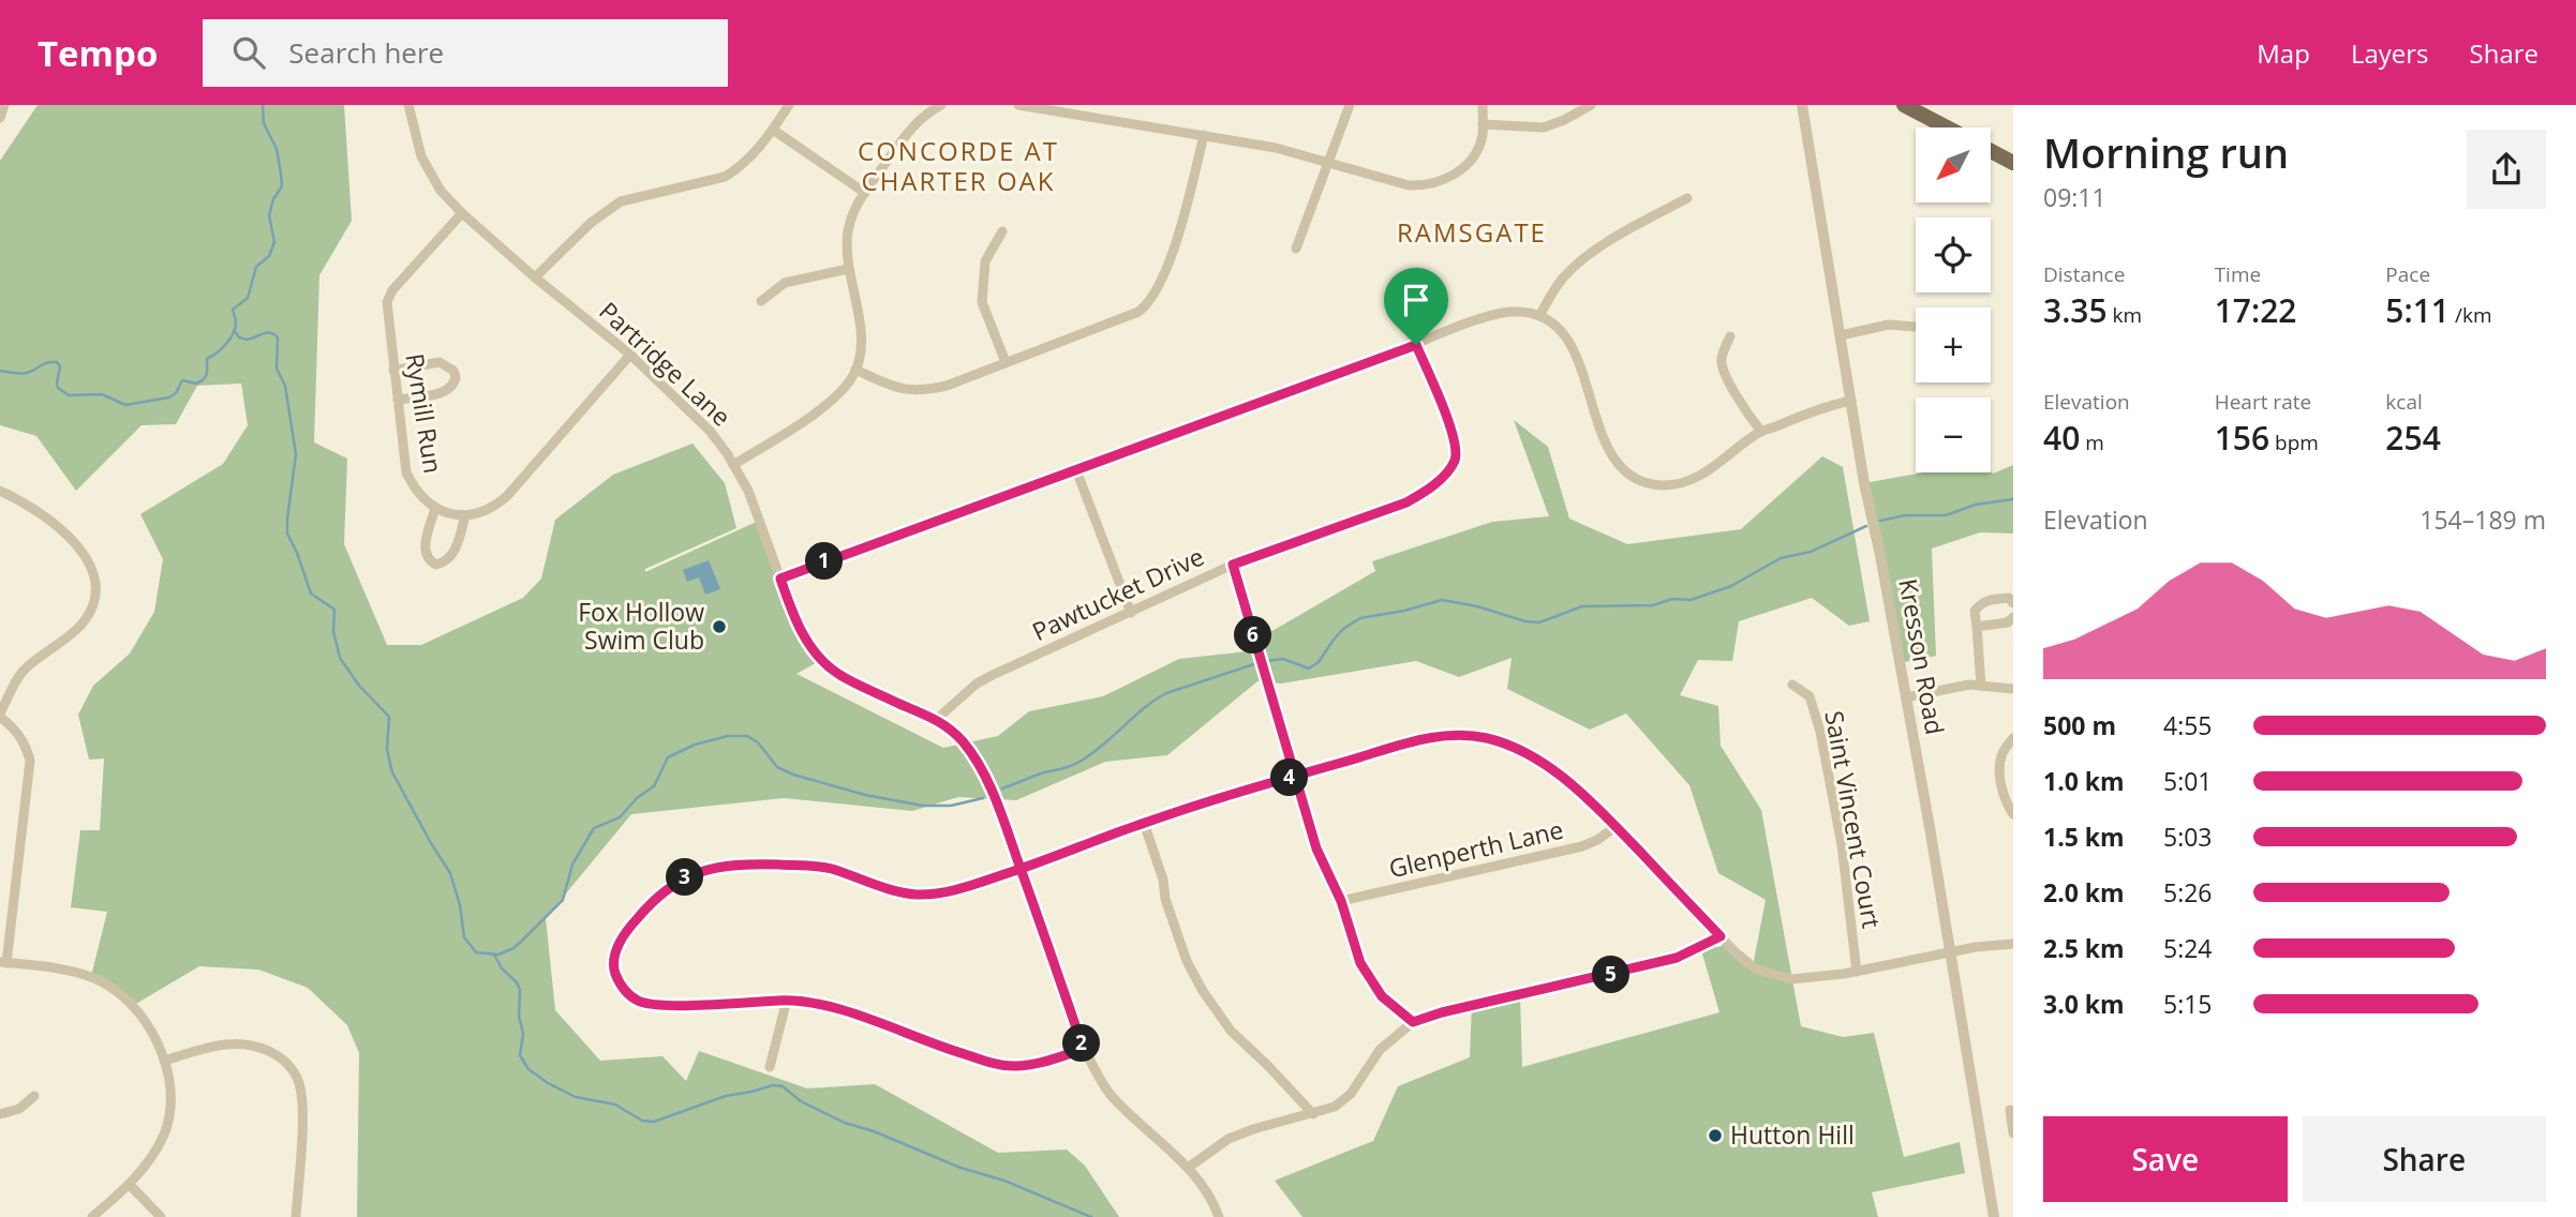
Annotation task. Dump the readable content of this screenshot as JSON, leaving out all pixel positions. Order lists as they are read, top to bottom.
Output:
{
  "streets": {
    "street": [
      "Partridge Lane",
      "Rymill Run",
      "Pawtucket Drive",
      "Kresson Road",
      "Saint Vincent Court",
      "Glenperth Lane"
    ]
  },
  "crossings": [
    ["Partridge Lane", "Rymill Run"],
    ["Partridge Lane", "Pawtucket Drive"]
  ],
  "districts": ["CONCORDE AT CHARTER OAK", "RAMSGATE"],
  "places": ["Fox Hollow Swim Club", "Hutton Hill"],
  "north": "bottom left",
  "page": {
    "header": "Tempo",
    "search": "Search here",
    "nav": ["Map", "Layers", "Share"],
    "heading": ["Morning run", "09:11"],
    "map_buttons": ["+", "−"],
    "stats": [
      ["Distance", "3.35 km"],
      ["Time", "17:22"],
      ["Pace", "5:11 /km"],
      ["Elevation", "40 m"],
      ["Heart rate", "156 bpm"],
      ["kcal", "254"]
    ],
    "chart": ["Elevation", "154–189 m"],
    "pins": [
      "1",
      "6",
      "4",
      "3",
      "5",
      "2"
    ],
    "list": [
      {
        "name": "500 m",
        "note": "4:55"
      },
      {
        "name": "1.0 km",
        "note": "5:01"
      },
      {
        "name": "1.5 km",
        "note": "5:03"
      },
      {
        "name": "2.0 km",
        "note": "5:26"
      },
      {
        "name": "2.5 km",
        "note": "5:24"
      },
      {
        "name": "3.0 km",
        "note": "5:15"
      }
    ],
    "buttons": ["Save", "Share"]
  }
}
